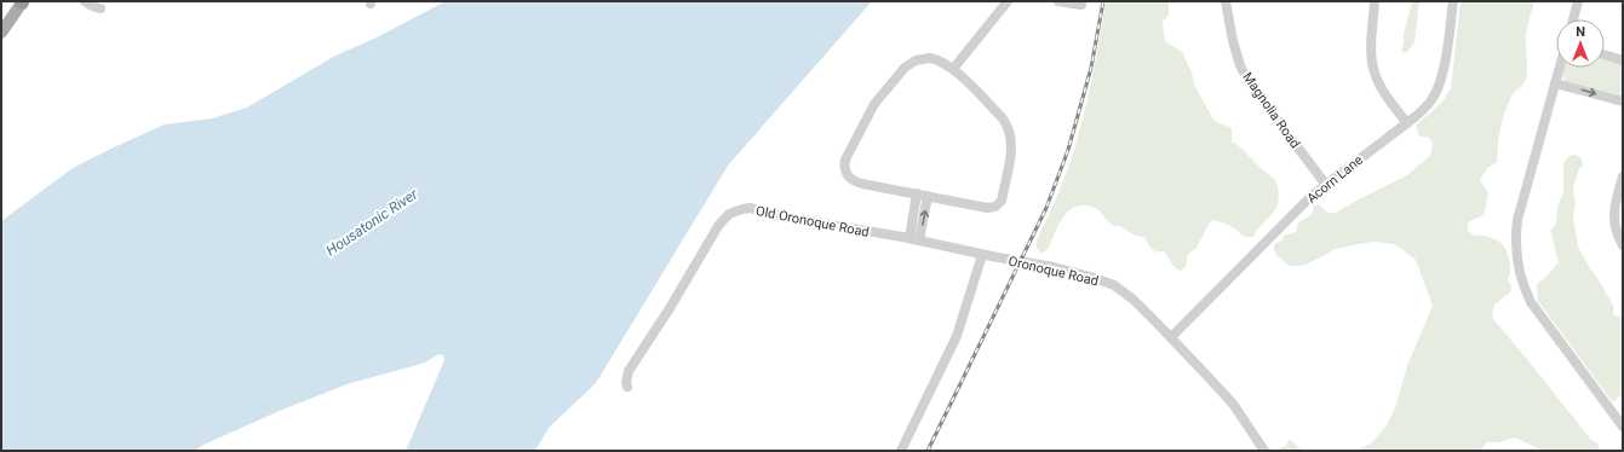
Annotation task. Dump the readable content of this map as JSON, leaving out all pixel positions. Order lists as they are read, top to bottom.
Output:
{
  "streets": {
    "street": [
      "Magnolia Road",
      "Acorn Lane",
      "Old Oronoque Road",
      "Oronoque Road"
    ]
  },
  "crossings": [
    ["Magnolia Road", "Acorn Lane"],
    ["Acorn Lane", "Oronoque Road"],
    ["Old Oronoque Road", "Oronoque Road"]
  ],
  "water": ["Housatonic River"],
  "north": "top"
}
